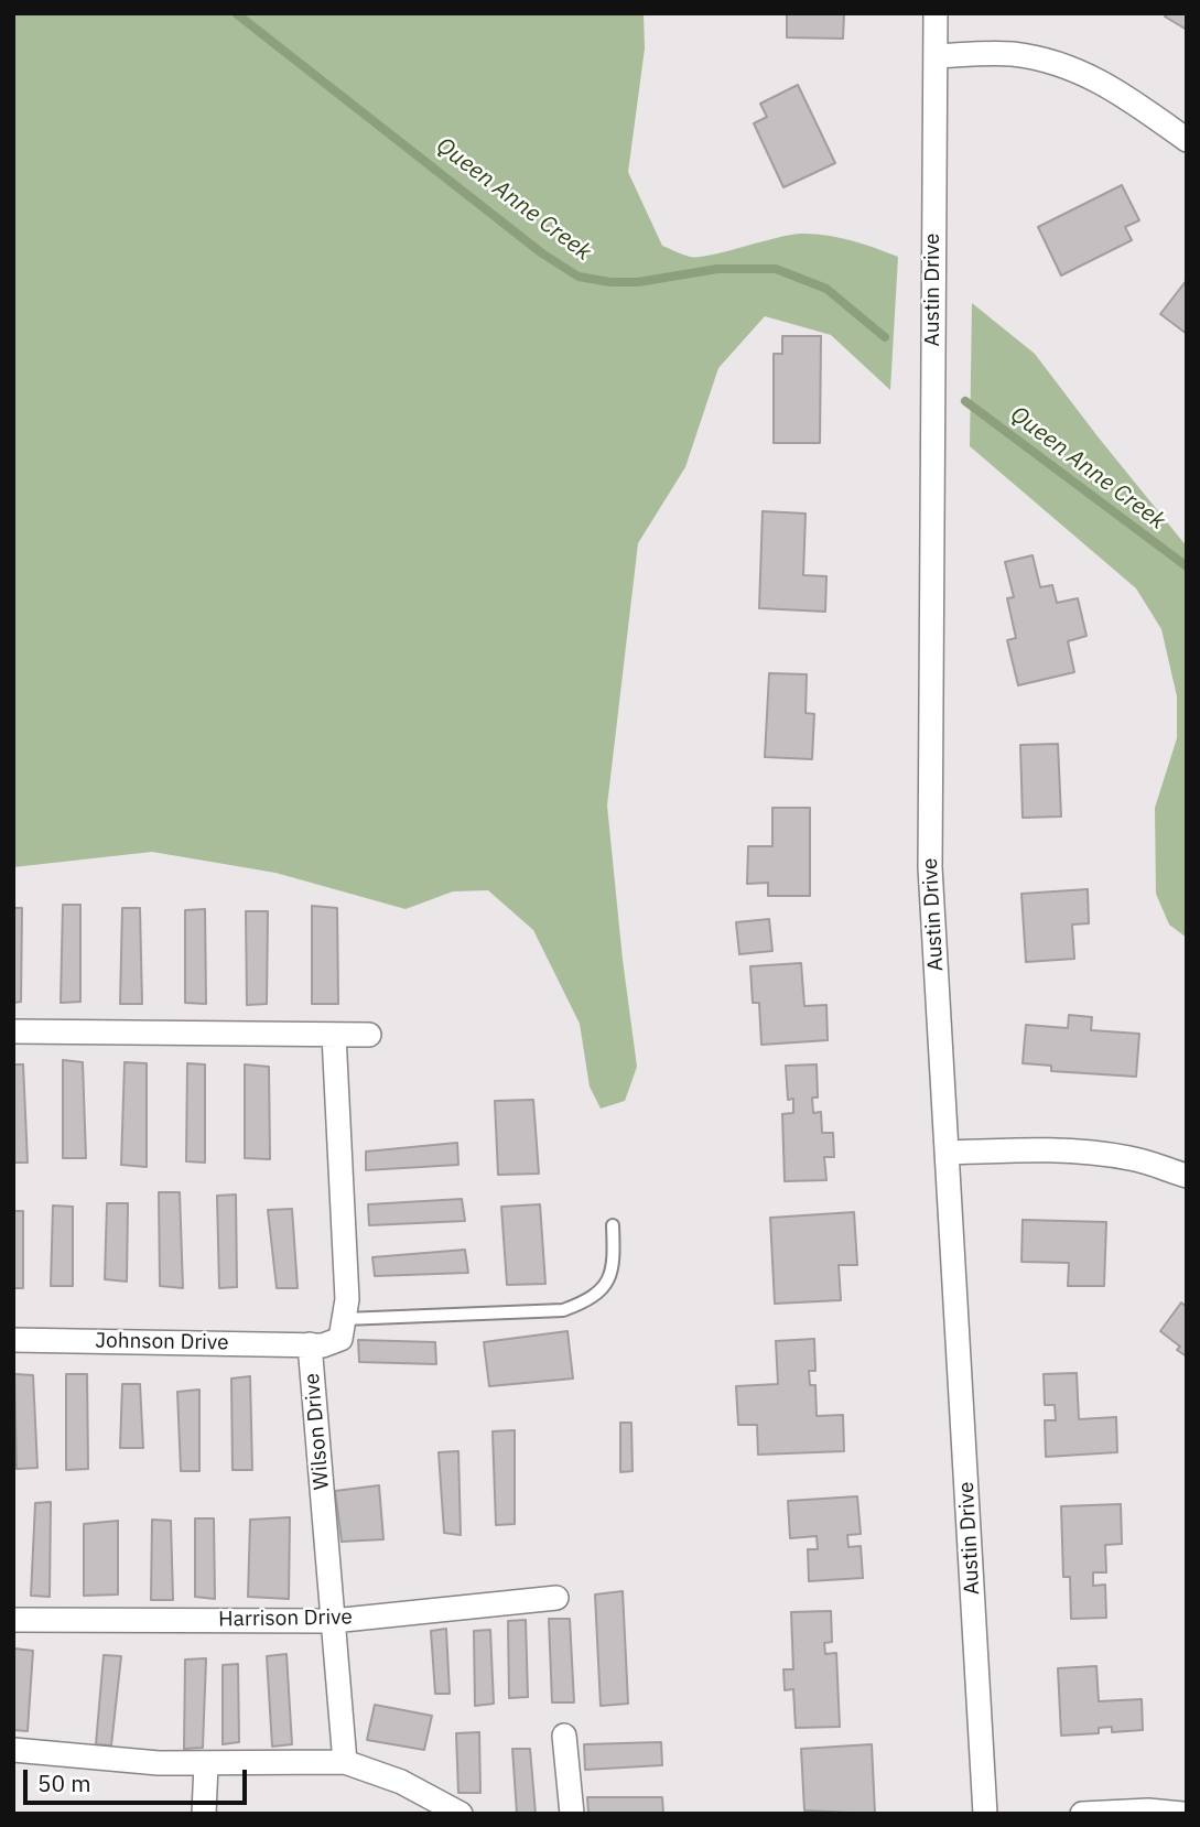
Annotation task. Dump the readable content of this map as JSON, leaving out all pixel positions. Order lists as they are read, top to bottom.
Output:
{
  "streets": {
    "street": [
      "Austin Drive",
      "Johnson Drive",
      "Wilson Drive",
      "Harrison Drive"
    ]
  },
  "crossings": [
    ["Johnson Drive", "Wilson Drive"],
    ["Wilson Drive", "Harrison Drive"]
  ],
  "water": ["Queen Anne Creek"],
  "scale_bar": "50 m"
}
